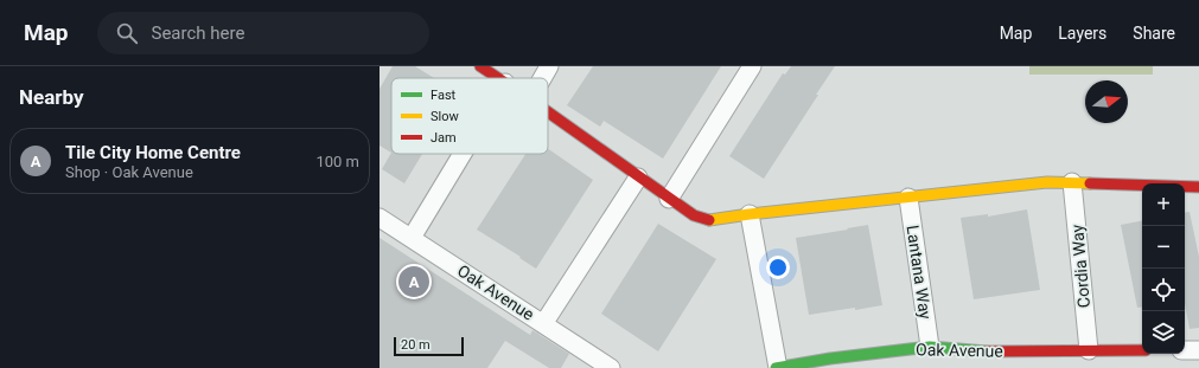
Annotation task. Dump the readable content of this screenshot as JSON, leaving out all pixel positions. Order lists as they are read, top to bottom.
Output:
{
  "streets": {
    "street": ["Cordia Way", "Lantana Way", "Oak Avenue"]
  },
  "crossings": [
    ["Cordia Way", "Oak Avenue"],
    ["Lantana Way", "Oak Avenue"]
  ],
  "legend": ["Fast", "Slow", "Jam"],
  "scale_bar": "20 m",
  "north": "right",
  "page": {
    "header": "Map",
    "search": "Search here",
    "nav": ["Map", "Layers", "Share"],
    "heading": "Nearby",
    "list": [
      {
        "mark": "A",
        "name": "Tile City Home Centre",
        "note": "Shop · Oak Avenue",
        "value": "100 m"
      }
    ],
    "map_buttons": ["+", "−"],
    "pins": "A",
    "scale": "20 m"
  }
}
